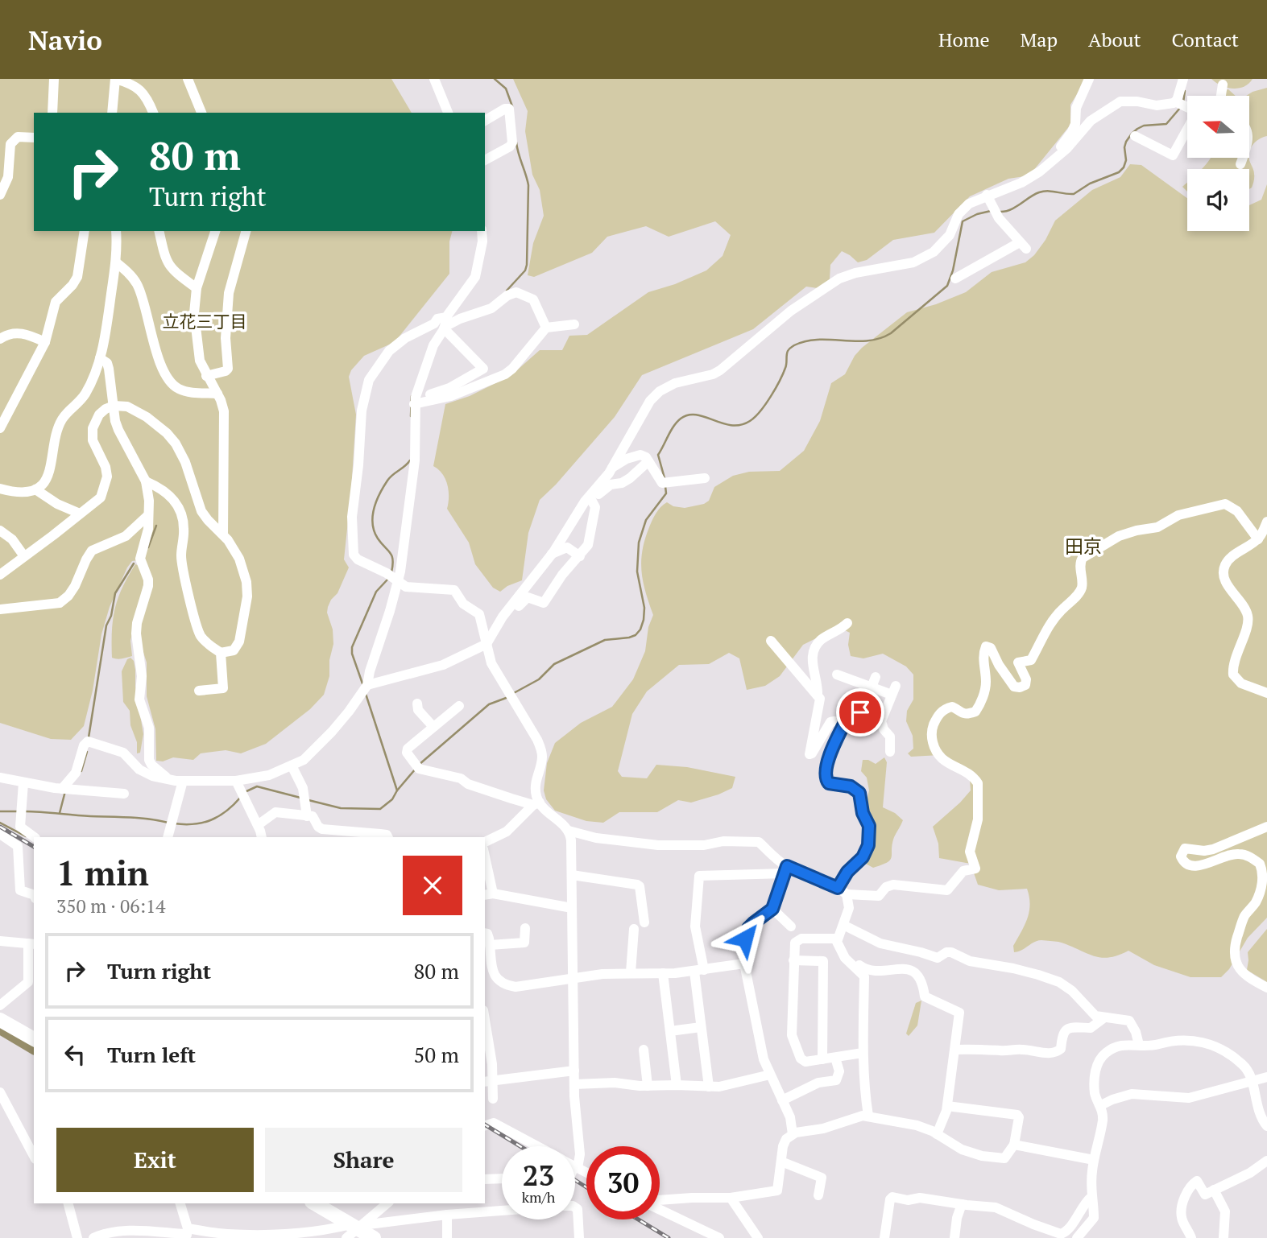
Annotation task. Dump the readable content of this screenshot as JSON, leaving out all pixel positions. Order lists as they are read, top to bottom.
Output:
{
  "districts": ["立花三丁目", "田京"],
  "north": "left",
  "page": {
    "header": "Navio",
    "nav": [
      "Home",
      "Map",
      "About",
      "Contact"
    ],
    "turn": ["80 m", "Turn right"],
    "heading": ["1 min", "350 m · 06:14"],
    "list": [
      {
        "name": "Turn right",
        "value": "80 m"
      },
      {
        "name": "Turn left",
        "value": "50 m"
      }
    ],
    "buttons": ["Exit", "Share"],
    "speed": "23 km/h",
    "limit": "30"
  }
}
